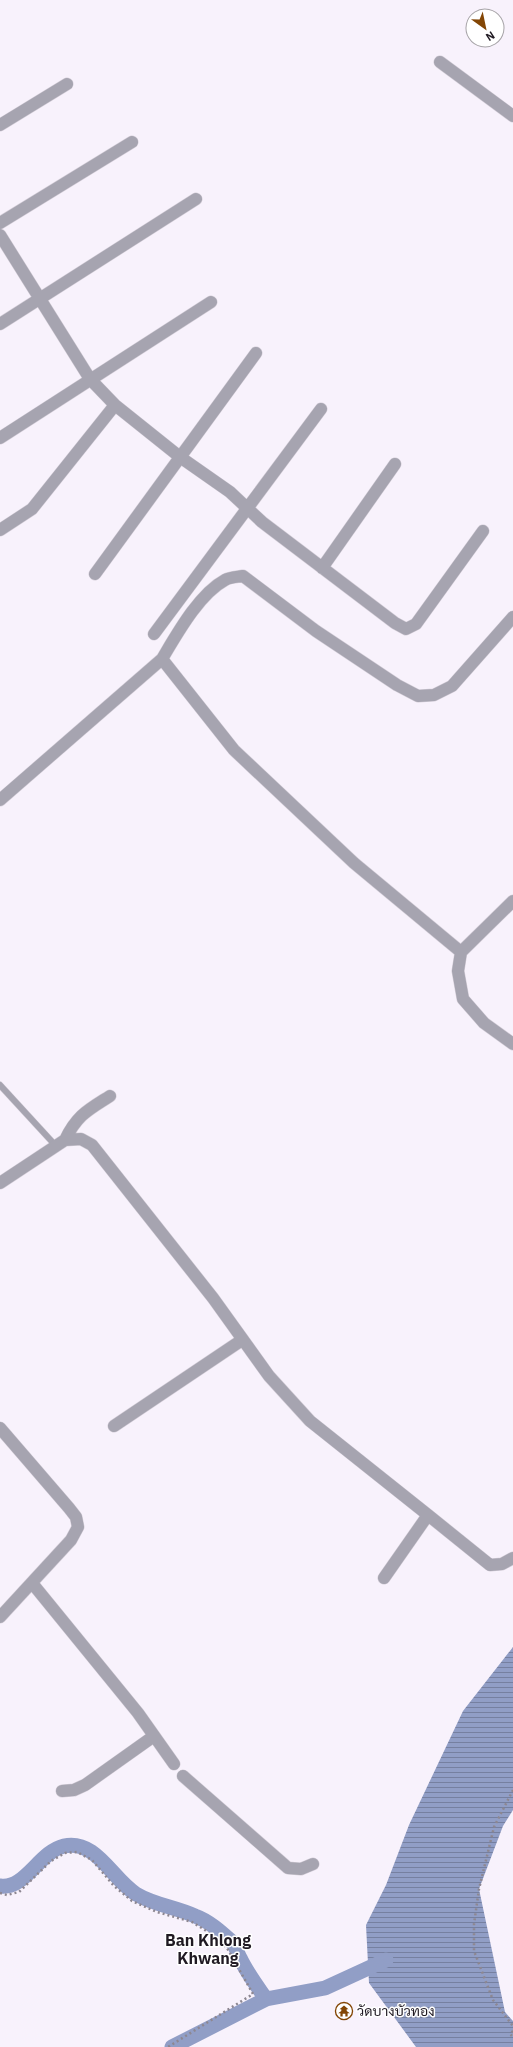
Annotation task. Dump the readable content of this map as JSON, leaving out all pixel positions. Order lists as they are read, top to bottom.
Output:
{
  "districts": ["Ban Khlong Khwang"],
  "places": {
    "temple": ["วัดบางบัวทอง"]
  },
  "north": "bottom right"
}
